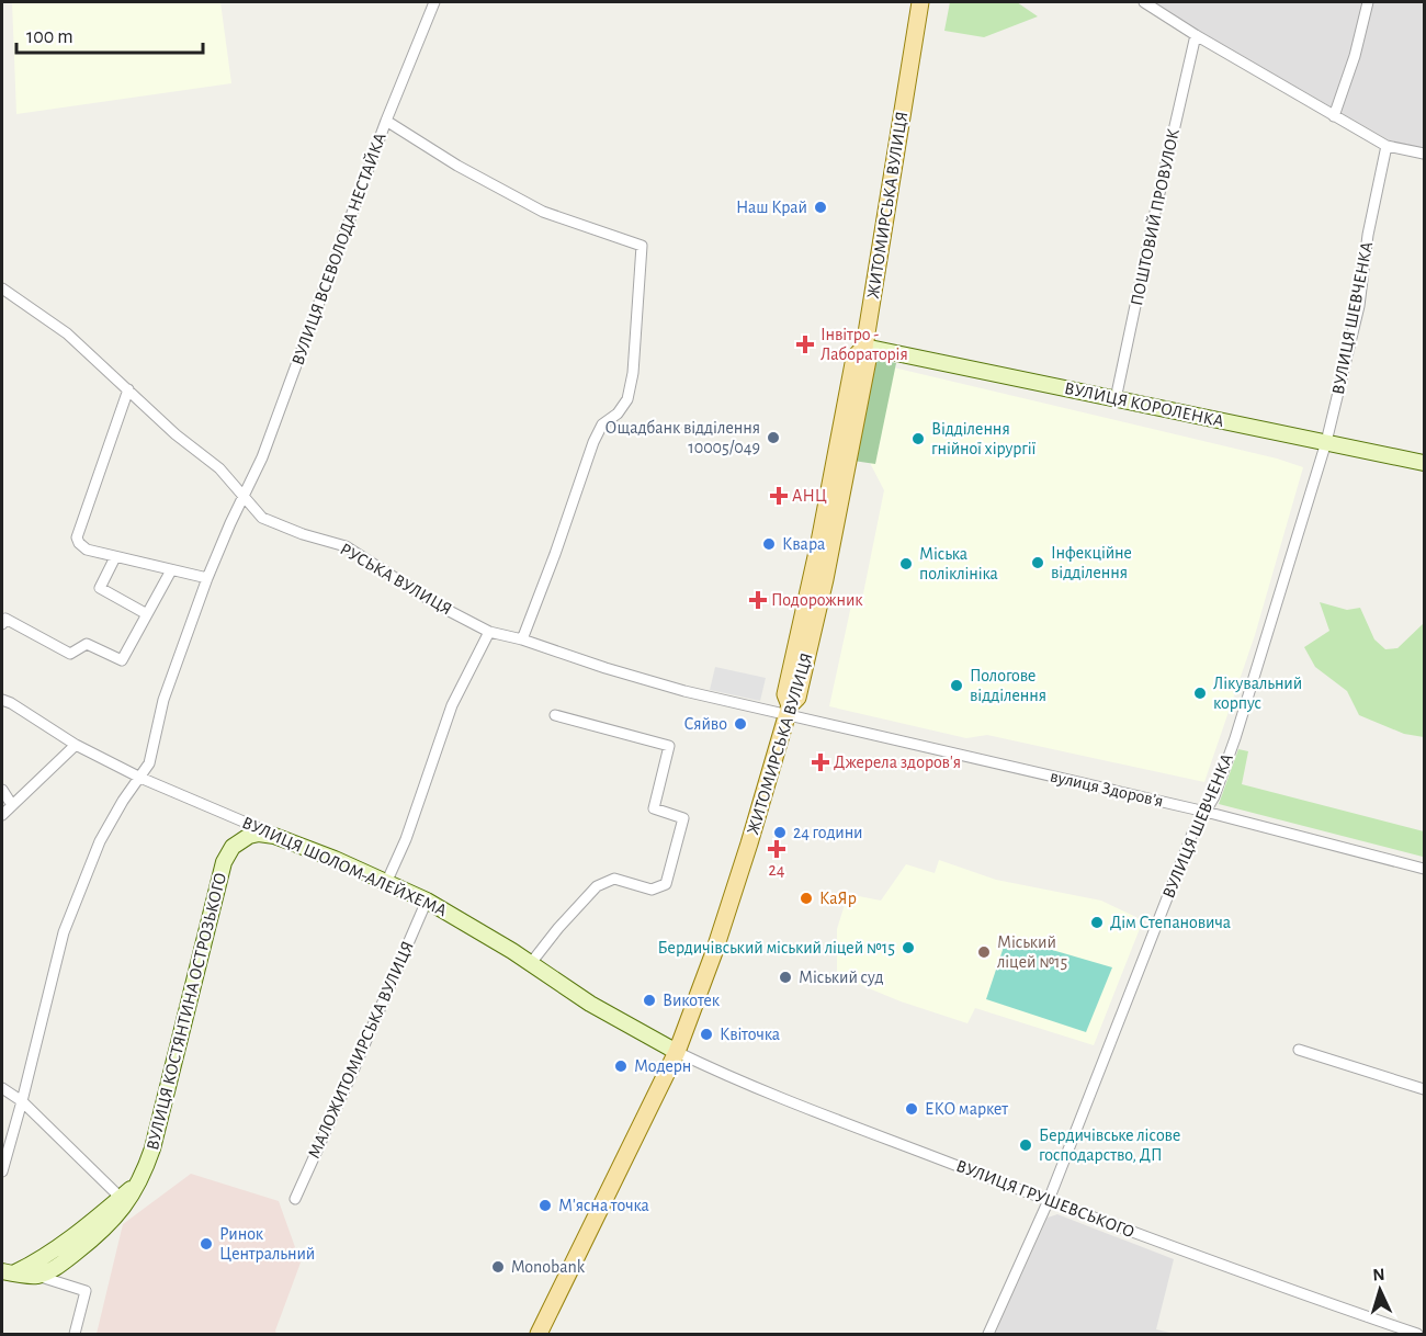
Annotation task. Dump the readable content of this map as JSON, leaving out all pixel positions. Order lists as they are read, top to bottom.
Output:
{
  "streets": {
    "main road": [
      "ЖИТОМИРСЬКА ВУЛИЦЯ",
      "ВУЛИЦЯ КОРОЛЕНКА",
      "ВУЛИЦЯ ШОЛОМ-АЛЕЙХЕМА",
      "ВУЛИЦЯ КОСТЯНТИНА ОСТРОЗЬКОГО"
    ],
    "street": [
      "ПОШТОВИЙ ПРОВУЛОК",
      "ВУЛИЦЯ ВСЕВОЛОДА НЕСТАЙКА",
      "ВУЛИЦЯ ШЕВЧЕНКА",
      "РУСЬКА ВУЛИЦЯ",
      "вулиця Здоровʼя",
      "МАЛОЖИТОМИРСЬКА ВУЛИЦЯ",
      "ВУЛИЦЯ ГРУШЕВСЬКОГО"
    ]
  },
  "crossings": [
    ["ЖИТОМИРСЬКА ВУЛИЦЯ", "ВУЛИЦЯ КОРОЛЕНКА"],
    ["ЖИТОМИРСЬКА ВУЛИЦЯ", "РУСЬКА ВУЛИЦЯ"],
    ["ЖИТОМИРСЬКА ВУЛИЦЯ", "вулиця Здоровʼя"],
    ["ЖИТОМИРСЬКА ВУЛИЦЯ", "ВУЛИЦЯ ШОЛОМ-АЛЕЙХЕМА"],
    ["ЖИТОМИРСЬКА ВУЛИЦЯ", "ВУЛИЦЯ ГРУШЕВСЬКОГО"],
    ["ПОШТОВИЙ ПРОВУЛОК", "ВУЛИЦЯ КОРОЛЕНКА"],
    ["ВУЛИЦЯ ВСЕВОЛОДА НЕСТАЙКА", "РУСЬКА ВУЛИЦЯ"],
    ["ВУЛИЦЯ ВСЕВОЛОДА НЕСТАЙКА", "ВУЛИЦЯ ШОЛОМ-АЛЕЙХЕМА"],
    ["ВУЛИЦЯ ШЕВЧЕНКА", "ВУЛИЦЯ КОРОЛЕНКА"],
    ["ВУЛИЦЯ ШЕВЧЕНКА", "вулиця Здоровʼя"],
    ["ВУЛИЦЯ ШЕВЧЕНКА", "ВУЛИЦЯ ГРУШЕВСЬКОГО"],
    ["РУСЬКА ВУЛИЦЯ", "вулиця Здоровʼя"],
    ["ВУЛИЦЯ ШОЛОМ-АЛЕЙХЕМА", "ВУЛИЦЯ КОСТЯНТИНА ОСТРОЗЬКОГО"],
    ["ВУЛИЦЯ ШОЛОМ-АЛЕЙХЕМА", "МАЛОЖИТОМИРСЬКА ВУЛИЦЯ"],
    ["ВУЛИЦЯ ШОЛОМ-АЛЕЙХЕМА", "ВУЛИЦЯ ГРУШЕВСЬКОГО"]
  ],
  "places": {
    "other": [
      "Наш Край",
      "Ощадбанк відділення 10005/049",
      "Відділення гнійної хірургії",
      "Квара",
      "Інфекційне відділення",
      "Міська поліклініка",
      "Пологове відділення",
      "Лікувальний корпус",
      "Сяйво",
      "24 години",
      "КаЯр",
      "Дім Степановича",
      "Бердичівський міський ліцей №15",
      "Міський ліцей №15",
      "Міський суд",
      "Викотек",
      "Квіточка",
      "Модерн",
      "ЕКО маркет",
      "Бердичівське лісове господарство, ДП",
      "М'ясна точка",
      "Ринок Центральний",
      "Monobank"
    ],
    "health": [
      "Інвітро - Лабораторія",
      "АНЦ",
      "Подорожник",
      "Джерела здоров'я",
      "24"
    ]
  },
  "scale_bar": "100 m",
  "north": "top"
}
